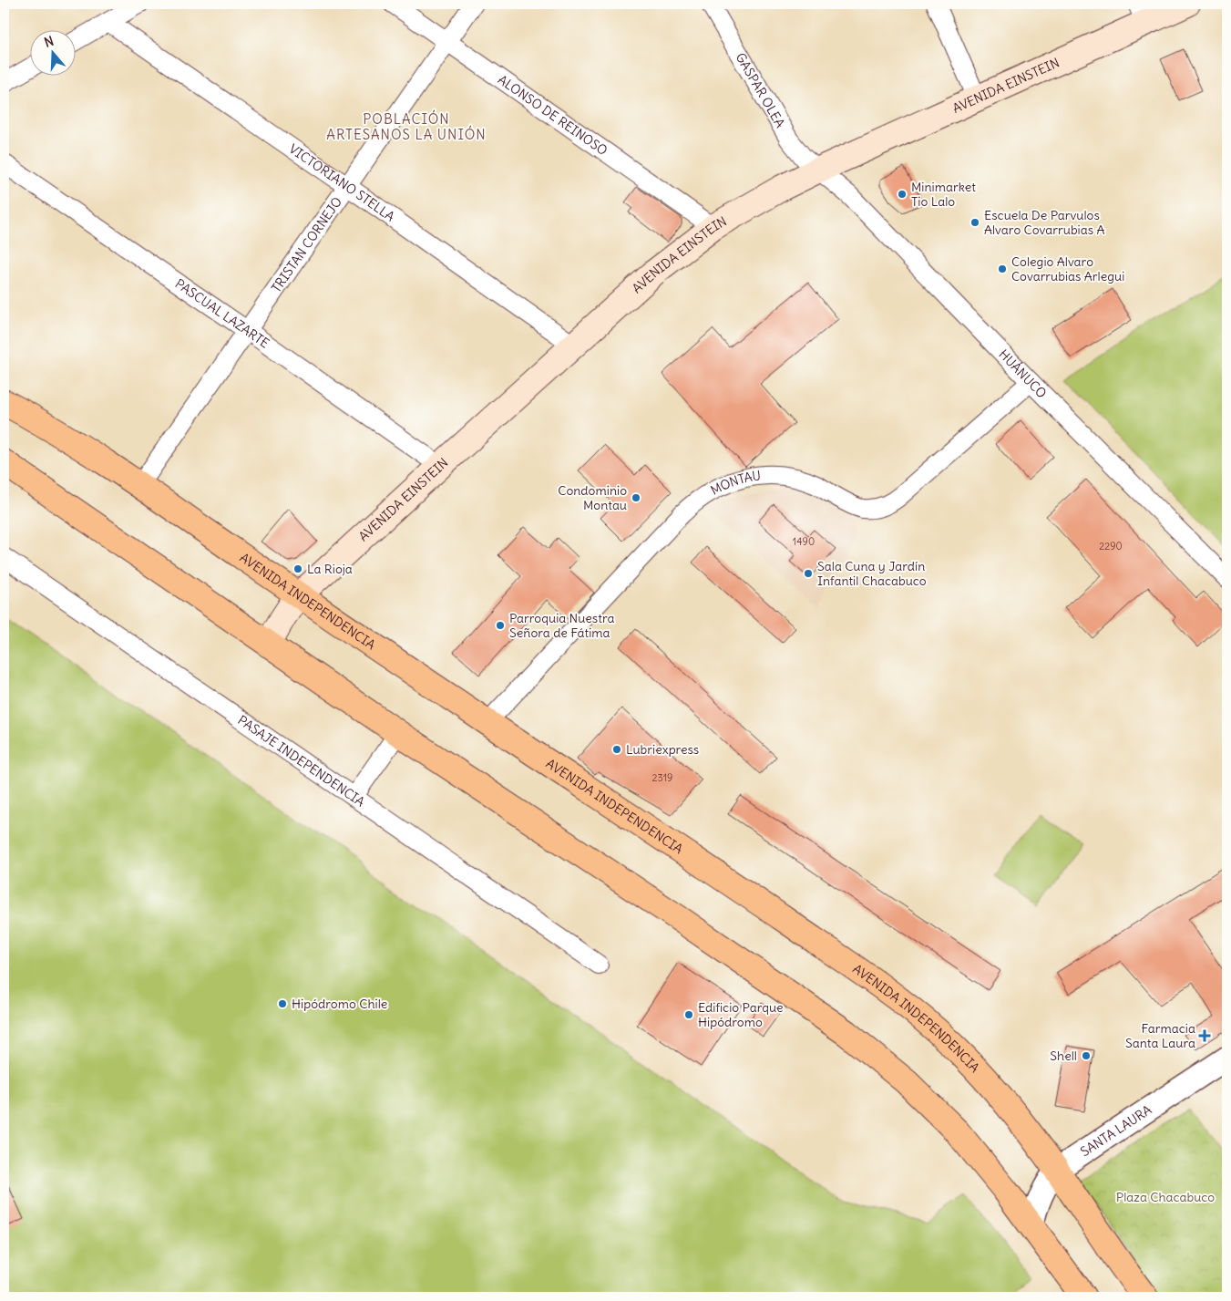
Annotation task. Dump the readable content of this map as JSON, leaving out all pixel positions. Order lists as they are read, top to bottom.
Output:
{
  "streets": {
    "main road": ["AVENIDA EINSTEIN", "AVENIDA INDEPENDENCIA"],
    "street": [
      "GASPAR OLEA",
      "ALONSO DE REINOSO",
      "VICTORIANO STELLA",
      "TRISTAN CORNEJO",
      "PASCUAL LAZARTE",
      "HUÁNUCO",
      "MONTAU",
      "PASAJE INDEPENDENCIA",
      "SANTA LAURA"
    ]
  },
  "crossings": [
    ["AVENIDA EINSTEIN", "GASPAR OLEA"],
    ["AVENIDA EINSTEIN", "ALONSO DE REINOSO"],
    ["AVENIDA EINSTEIN", "VICTORIANO STELLA"],
    ["AVENIDA EINSTEIN", "PASCUAL LAZARTE"],
    ["AVENIDA EINSTEIN", "HUÁNUCO"],
    ["AVENIDA EINSTEIN", "AVENIDA INDEPENDENCIA"],
    ["GASPAR OLEA", "HUÁNUCO"],
    ["ALONSO DE REINOSO", "TRISTAN CORNEJO"],
    ["VICTORIANO STELLA", "TRISTAN CORNEJO"],
    ["TRISTAN CORNEJO", "PASCUAL LAZARTE"],
    ["TRISTAN CORNEJO", "AVENIDA INDEPENDENCIA"],
    ["HUÁNUCO", "MONTAU"],
    ["MONTAU", "AVENIDA INDEPENDENCIA"],
    ["AVENIDA INDEPENDENCIA", "SANTA LAURA"]
  ],
  "districts": ["POBLACIÓN ARTESANOS LA UNIÓN"],
  "parks": ["Plaza Chacabuco"],
  "places": {
    "other": [
      "Minimarket Tio Lalo",
      "Escuela De Parvulos Alvaro Covarrubias A",
      "Colegio Alvaro Covarrubias Arlegui",
      "Condominio Montau",
      "La Rioja",
      "Sala Cuna y Jardín Infantil Chacabuco",
      "Parroquia Nuestra Señora de Fátima",
      "Lubriexpress",
      "Hipódromo Chile",
      "Edificio Parque Hipódromo",
      "Shell"
    ],
    "health": ["Farmacia Santa Laura"]
  },
  "house_numbers": ["1490", "2290", "2319"],
  "north": "top"
}
